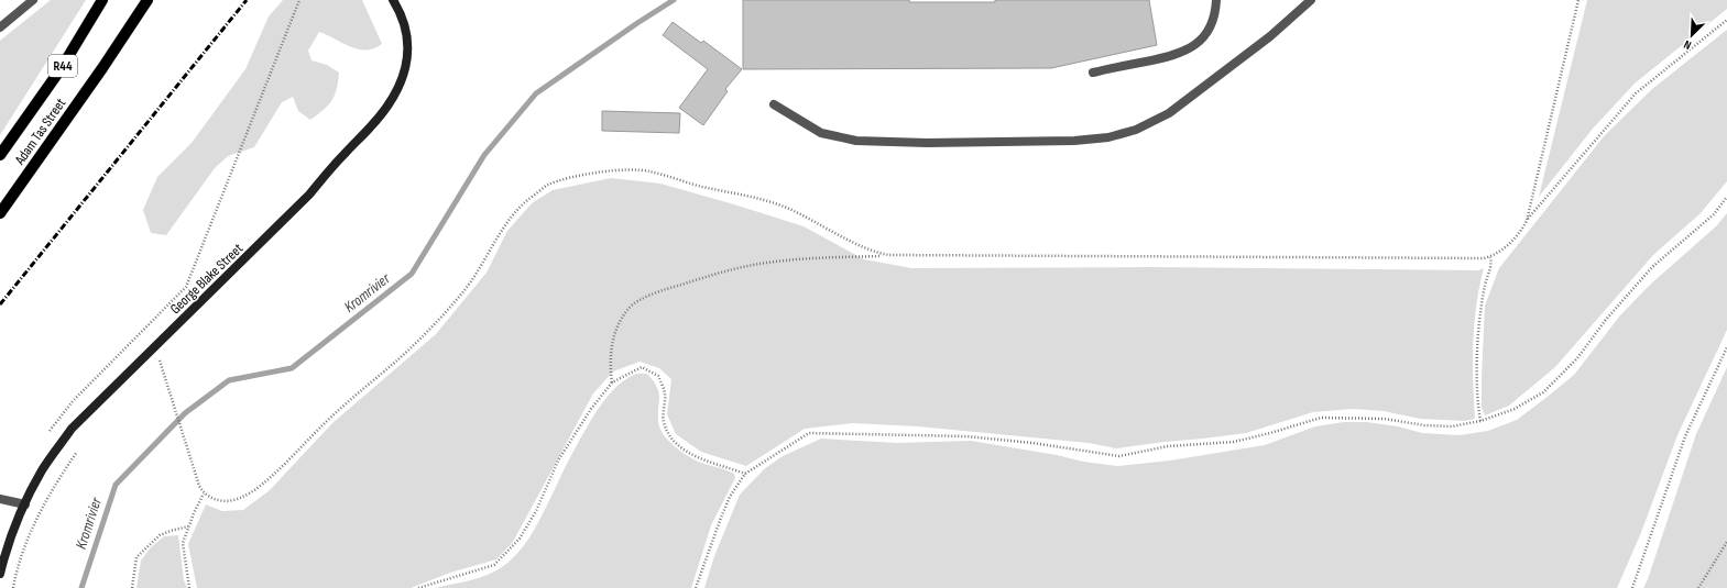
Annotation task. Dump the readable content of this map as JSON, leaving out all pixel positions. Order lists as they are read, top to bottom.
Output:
{
  "streets": {
    "main road": ["R44", "Adam Tas Street"],
    "street": ["George Blake Street"]
  },
  "water": ["Kromrivier"],
  "north": "bottom left"
}
